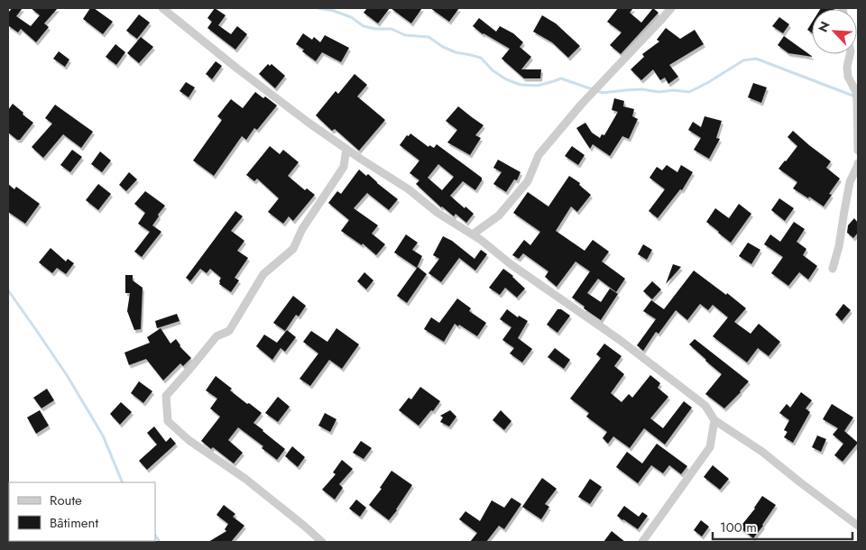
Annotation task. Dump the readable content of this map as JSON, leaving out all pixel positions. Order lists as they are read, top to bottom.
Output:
{
  "legend": ["Route", "Bâtiment"],
  "scale_bar": "100 m",
  "north": "top left"
}
